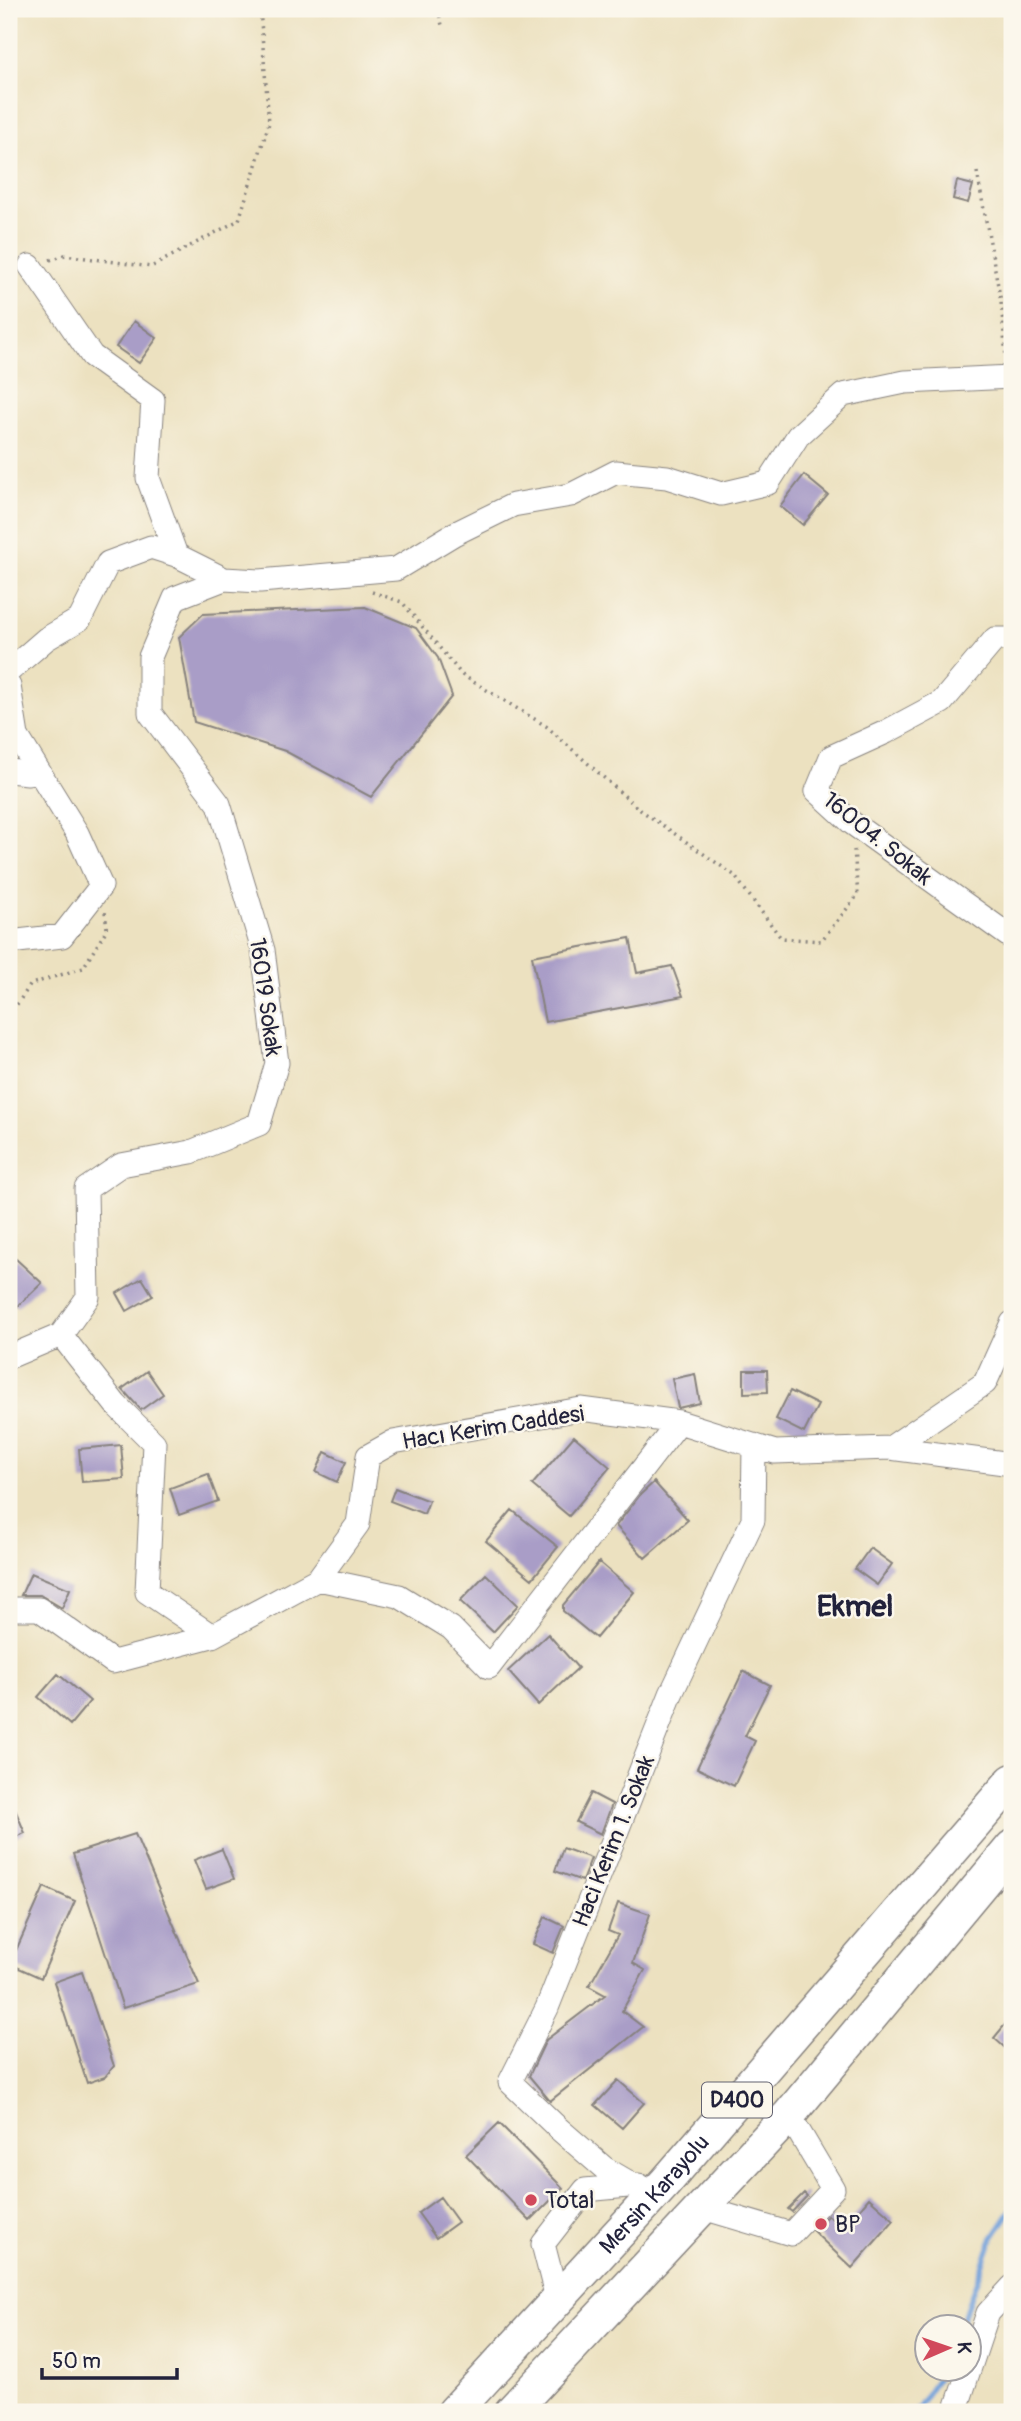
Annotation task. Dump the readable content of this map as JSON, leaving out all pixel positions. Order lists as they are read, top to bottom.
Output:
{
  "streets": {
    "highway": ["D400", "Mersin Karayolu"],
    "street": [
      "16004. Sokak",
      "16019 Sokak",
      "Hacı Kerim Caddesi",
      "Haci Kerim 1. Sokak"
    ]
  },
  "crossings": [
    ["Hacı Kerim Caddesi", "Haci Kerim 1. Sokak"],
    ["Haci Kerim 1. Sokak", "Mersin Karayolu"]
  ],
  "districts": ["Ekmel"],
  "places": ["Total", "BP"],
  "scale_bar": "50 m",
  "north": "right"
}
